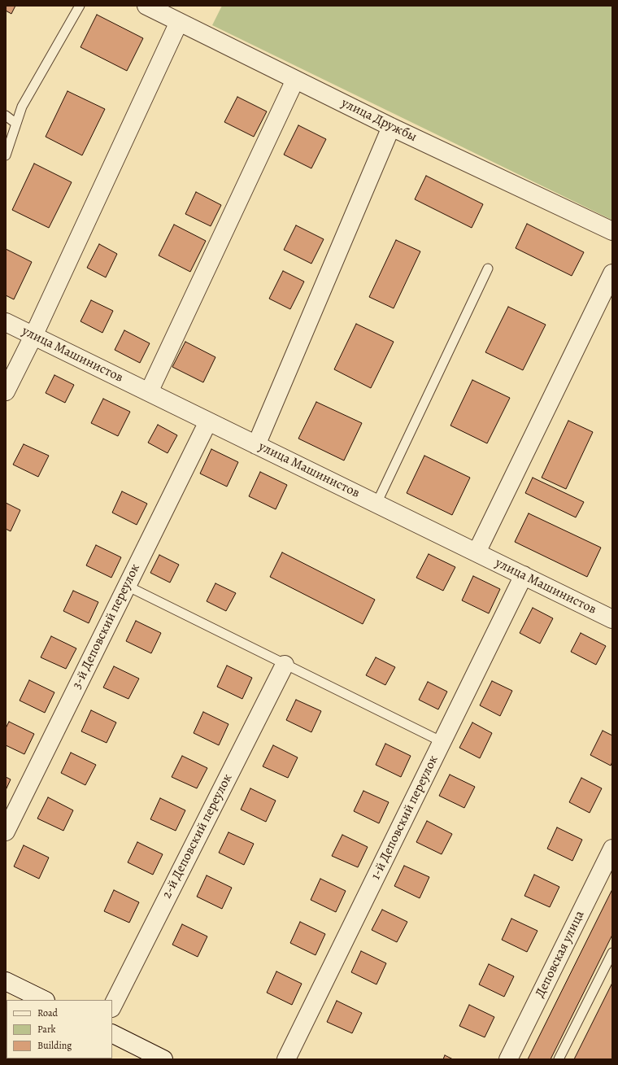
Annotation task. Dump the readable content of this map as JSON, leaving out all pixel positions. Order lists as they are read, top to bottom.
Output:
{
  "streets": {
    "street": [
      "улица Дружбы",
      "улица Машинистов",
      "3-й Деповский переулок",
      "1-й Деповский переулок",
      "2-й Деповский переулок",
      "Деповская улица"
    ]
  },
  "crossings": [
    ["улица Машинистов", "3-й Деповский переулок"],
    ["улица Машинистов", "1-й Деповский переулок"]
  ],
  "legend": ["Road", "Park", "Building"]
}
